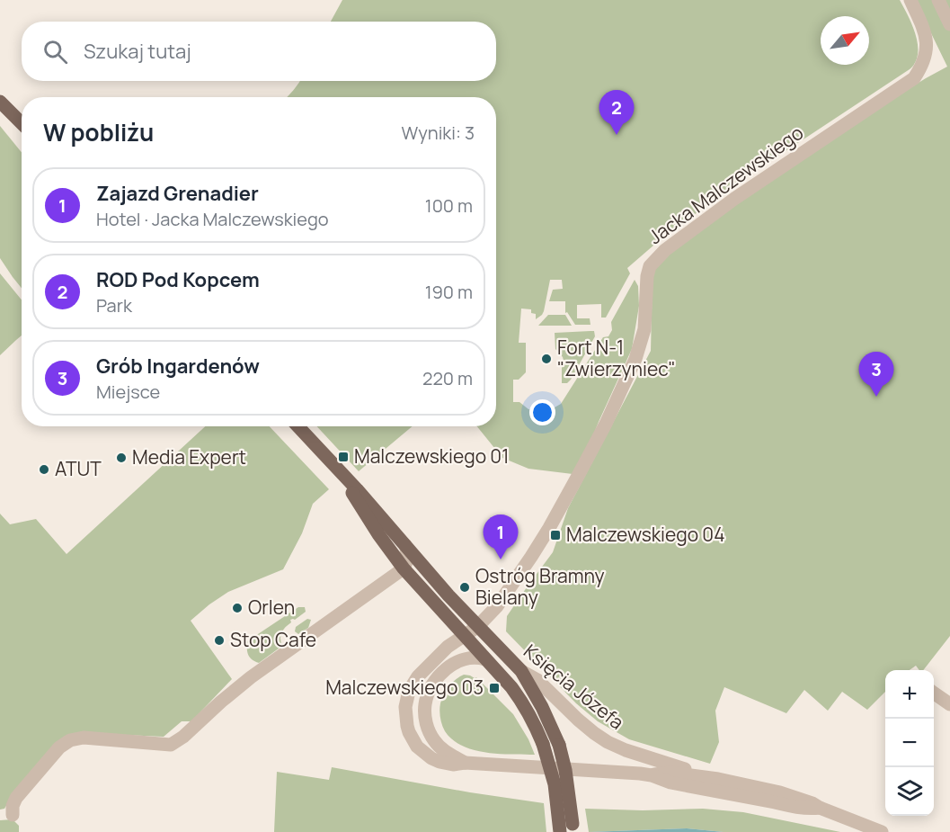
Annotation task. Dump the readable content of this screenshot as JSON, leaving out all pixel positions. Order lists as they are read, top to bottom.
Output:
{
  "streets": {
    "main road": ["Księcia Józefa"],
    "street": ["Jacka Malczewskiego"]
  },
  "crossings": [
    ["Jacka Malczewskiego", "Księcia Józefa"]
  ],
  "places": {
    "other": [
      "Fort N-1 \"Zwierzyniec\"",
      "Media Expert",
      "ATUT",
      "Ostróg Bramny Bielany",
      "Orlen",
      "Stop Cafe"
    ],
    "transit": ["Malczewskiego 01", "Malczewskiego 04", "Malczewskiego 03"]
  },
  "north": "top right",
  "page": {
    "search": "Szukaj tutaj",
    "pins": ["2", "3", "1"],
    "heading": ["W pobliżu", "Wyniki: 3"],
    "list": [
      {
        "mark": "1",
        "name": "Zajazd Grenadier",
        "note": "Hotel · Jacka Malczewskiego",
        "value": "100 m"
      },
      {
        "mark": "2",
        "name": "ROD Pod Kopcem",
        "note": "Park",
        "value": "190 m"
      },
      {
        "mark": "3",
        "name": "Grób Ingardenów",
        "note": "Miejsce",
        "value": "220 m"
      }
    ],
    "map_buttons": ["+", "−"]
  }
}
